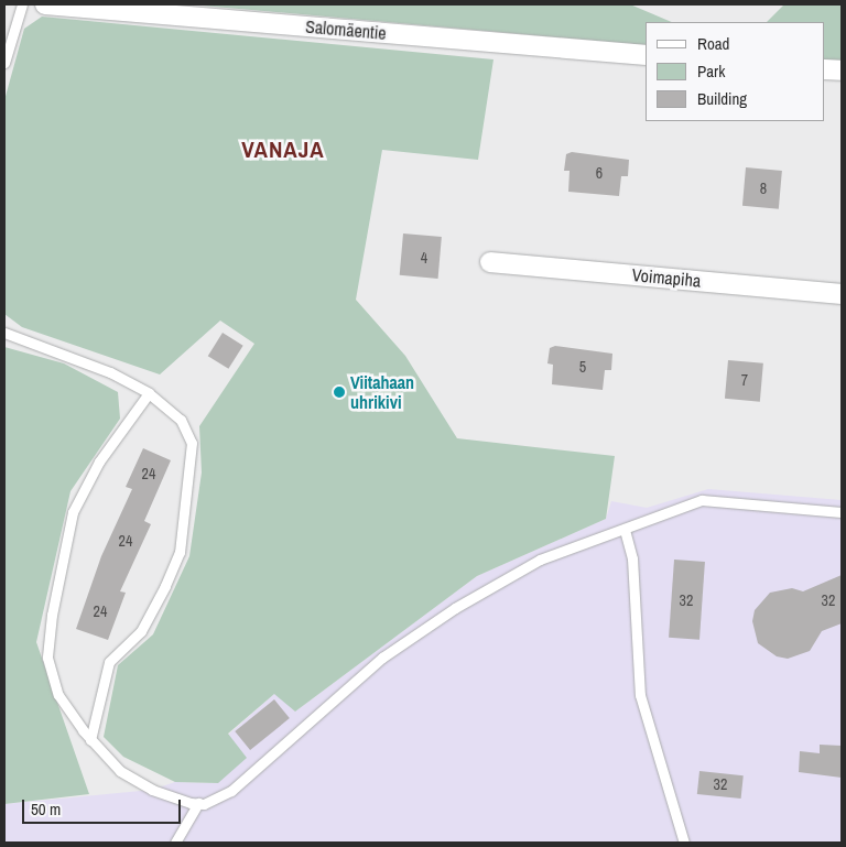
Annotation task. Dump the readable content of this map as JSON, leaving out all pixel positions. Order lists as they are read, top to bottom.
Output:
{
  "streets": {
    "street": ["Salomäentie", "Voimapiha"]
  },
  "districts": ["VANAJA"],
  "places": ["Viitahaan uhrikivi"],
  "house_numbers": [
    "6",
    "8",
    "4",
    "5",
    "7",
    "24",
    "24",
    "32",
    "32",
    "24",
    "32"
  ],
  "legend": ["Road", "Park", "Building"],
  "scale_bar": "50 m"
}
